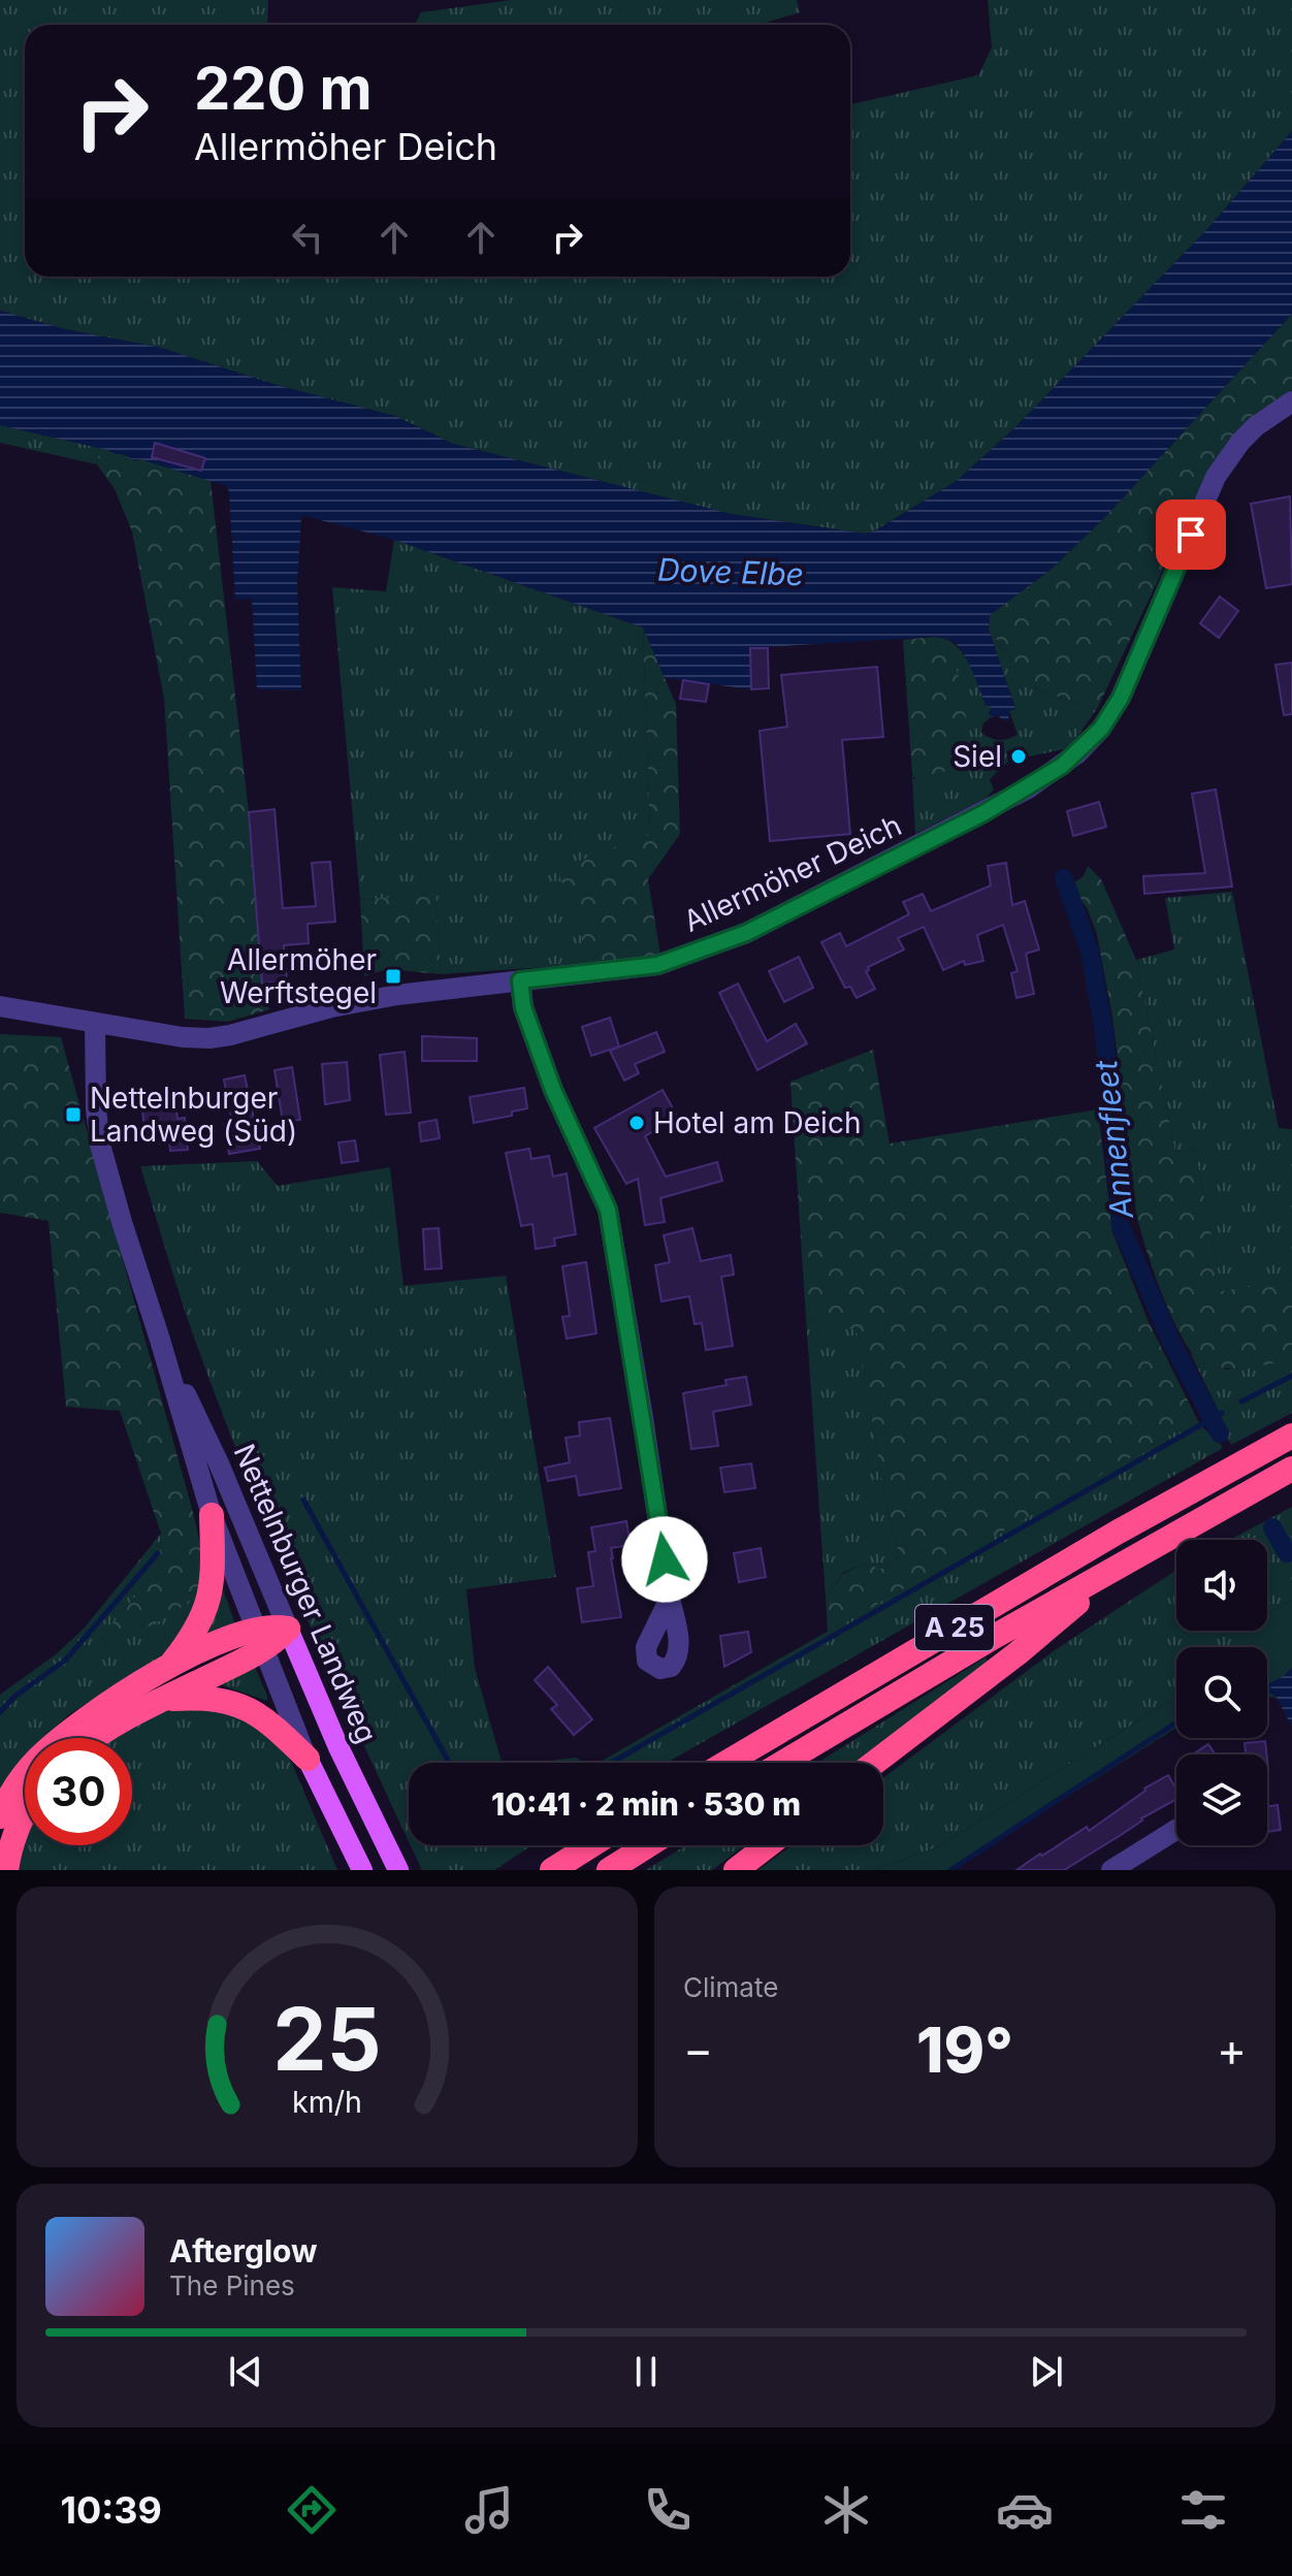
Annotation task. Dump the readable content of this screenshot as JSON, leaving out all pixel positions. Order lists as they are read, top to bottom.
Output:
{
  "streets": {
    "highway": ["A 25"],
    "main road": ["Nettelnburger Landweg"],
    "street": ["Allermöher Deich"]
  },
  "crossings": [
    ["Allermöher Deich", "Nettelnburger Landweg"]
  ],
  "water": ["Dove Elbe", "Annenfleet"],
  "places": {
    "other": ["Siel", "Hotel am Deich"],
    "transit": ["Allermöher Werftstegel", "Nettelnburger Landweg (Süd)"]
  },
  "page": {
    "turn": ["220 m", "Allermöher Deich"],
    "limit": "30",
    "trip": "10:41 · 2 min · 530 m",
    "tile": "Climate",
    "heat": ["−", "19°", "+"],
    "song": ["Afterglow", "The Pines"],
    "tabs": "10:39",
    "gauge": ["25", "km/h"]
  }
}
